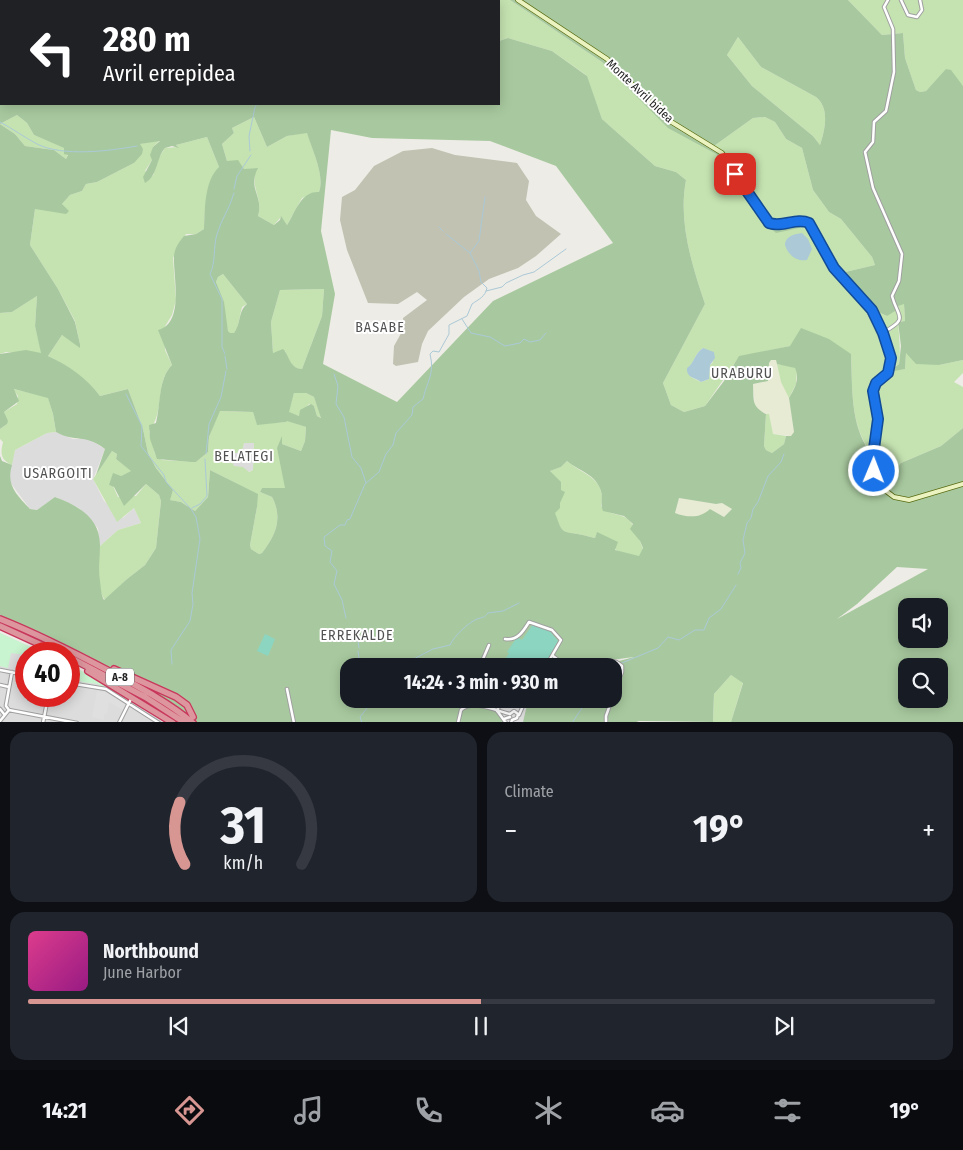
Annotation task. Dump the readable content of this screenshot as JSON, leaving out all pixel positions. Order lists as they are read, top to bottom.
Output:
{
  "streets": {
    "highway": ["A-8"],
    "street": ["Monte Avril bidea"]
  },
  "districts": [
    "BASABE",
    "URABURU",
    "BELATEGI",
    "USARGOITI",
    "ERREKALDE"
  ],
  "page": {
    "turn": ["280 m", "Avril errepidea"],
    "limit": "40",
    "trip": "14:24 · 3 min · 930 m",
    "tile": "Climate",
    "heat": ["−", "19°", "+"],
    "song": ["Northbound", "June Harbor"],
    "tabs": ["14:21", "19°"],
    "gauge": ["31", "km/h"]
  }
}
